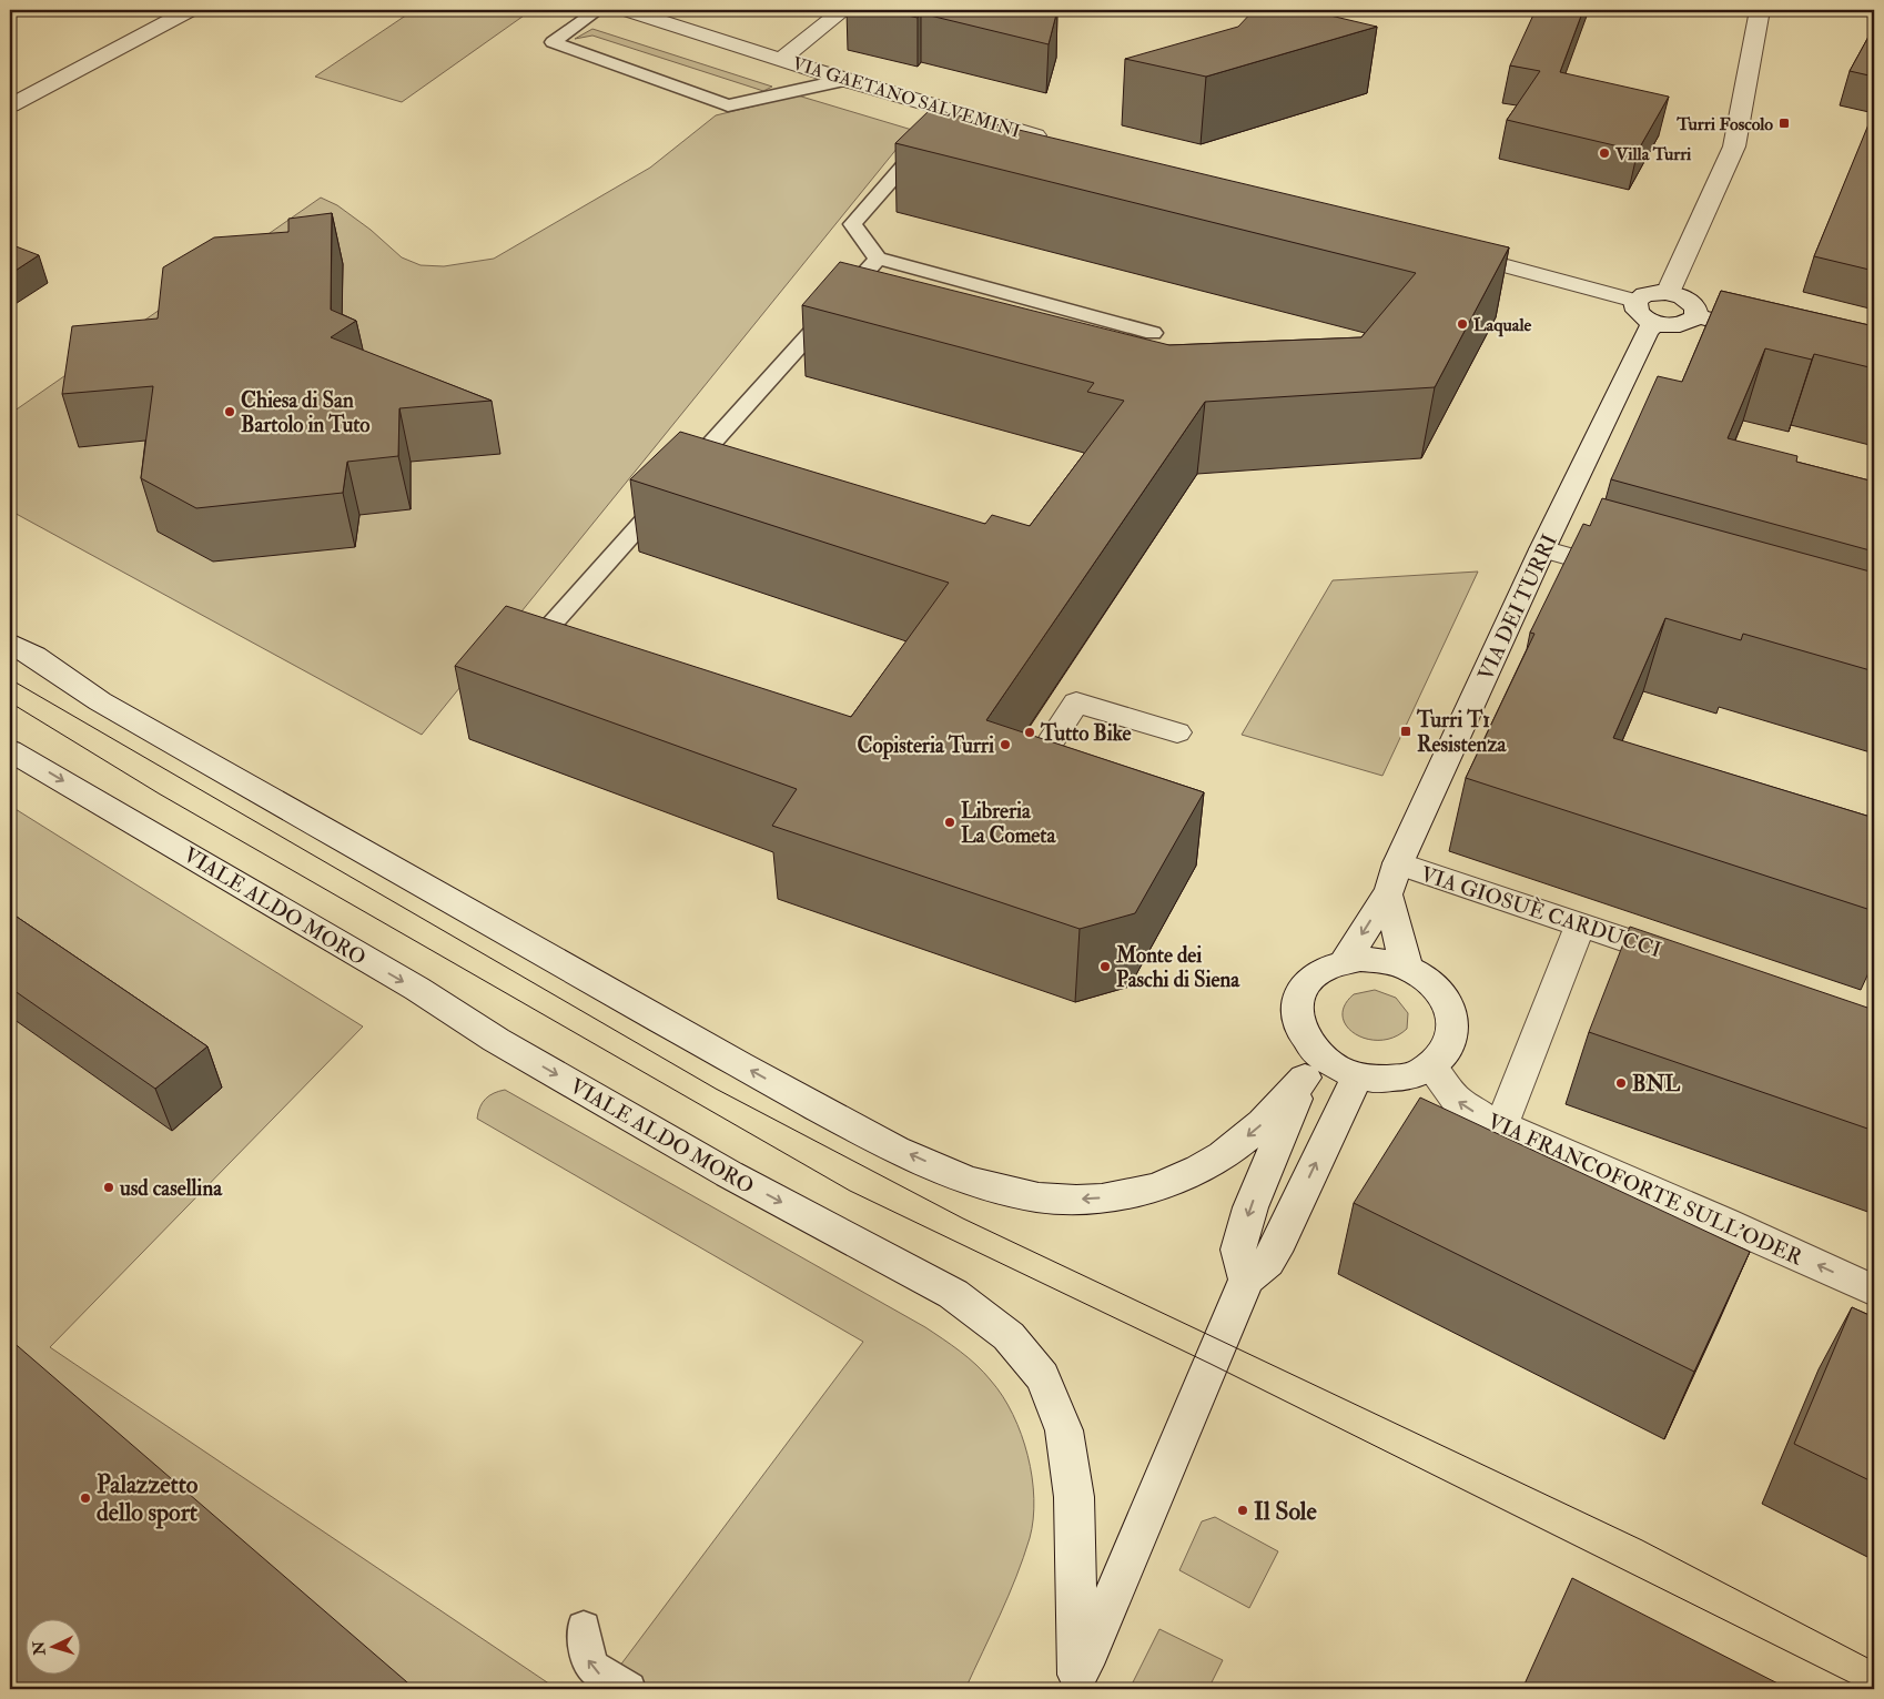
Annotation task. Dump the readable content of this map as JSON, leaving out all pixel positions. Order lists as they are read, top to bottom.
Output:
{
  "streets": {
    "street": [
      "VIA GAETANO SALVEMINI",
      "VIA DEI TURRI",
      "VIALE ALDO MORO",
      "VIA GIOSUÈ CARDUCCI",
      "VIA FRANCOFORTE SULL'ODER"
    ]
  },
  "crossings": [
    ["VIA DEI TURRI", "VIA GIOSUÈ CARDUCCI"],
    ["VIA DEI TURRI", "VIA FRANCOFORTE SULL'ODER"]
  ],
  "one_way": ["VIALE ALDO MORO", "VIA FRANCOFORTE SULL'ODER"],
  "places": {
    "transit": ["Turri Foscolo", "Turri T1 Resistenza"],
    "other": [
      "Villa Turri",
      "Laquale",
      "Chiesa di San Bartolo in Tuto",
      "Tutto Bike",
      "Copisteria Turri",
      "Libreria La Cometa",
      "Monte dei Paschi di Siena",
      "BNL",
      "usd casellina",
      "Palazzetto dello sport",
      "Il Sole"
    ]
  },
  "north": "left"
}
